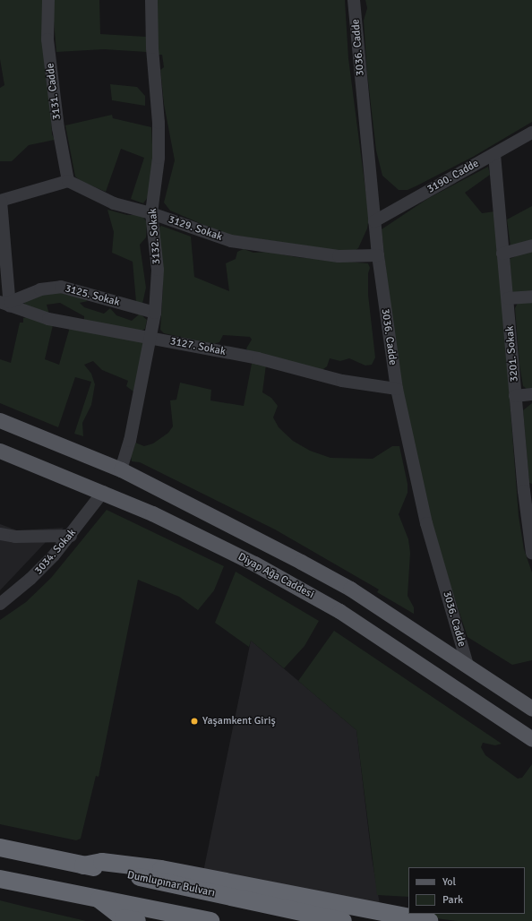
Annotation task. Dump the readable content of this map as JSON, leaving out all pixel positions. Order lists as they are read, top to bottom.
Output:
{
  "streets": {
    "highway": ["Dumlupınar Bulvarı"],
    "main road": ["Diyap Ağa Caddesi"],
    "street": [
      "3036. Cadde",
      "3131. Cadde",
      "3190. Cadde",
      "3129. Sokak",
      "3132. Sokak",
      "3125. Sokak",
      "3127. Sokak",
      "3201. Sokak",
      "3034. Sokak"
    ]
  },
  "crossings": [
    ["3036. Cadde", "3190. Cadde"],
    ["3036. Cadde", "3129. Sokak"],
    ["3036. Cadde", "3127. Sokak"],
    ["3131. Cadde", "3129. Sokak"],
    ["3190. Cadde", "3201. Sokak"],
    ["3129. Sokak", "3132. Sokak"],
    ["3132. Sokak", "3125. Sokak"],
    ["3132. Sokak", "3127. Sokak"],
    ["3125. Sokak", "3127. Sokak"],
    ["3034. Sokak", "Diyap Ağa Caddesi"]
  ],
  "places": ["Yaşamkent Giriş"],
  "legend": ["Yol", "Park"]
}
